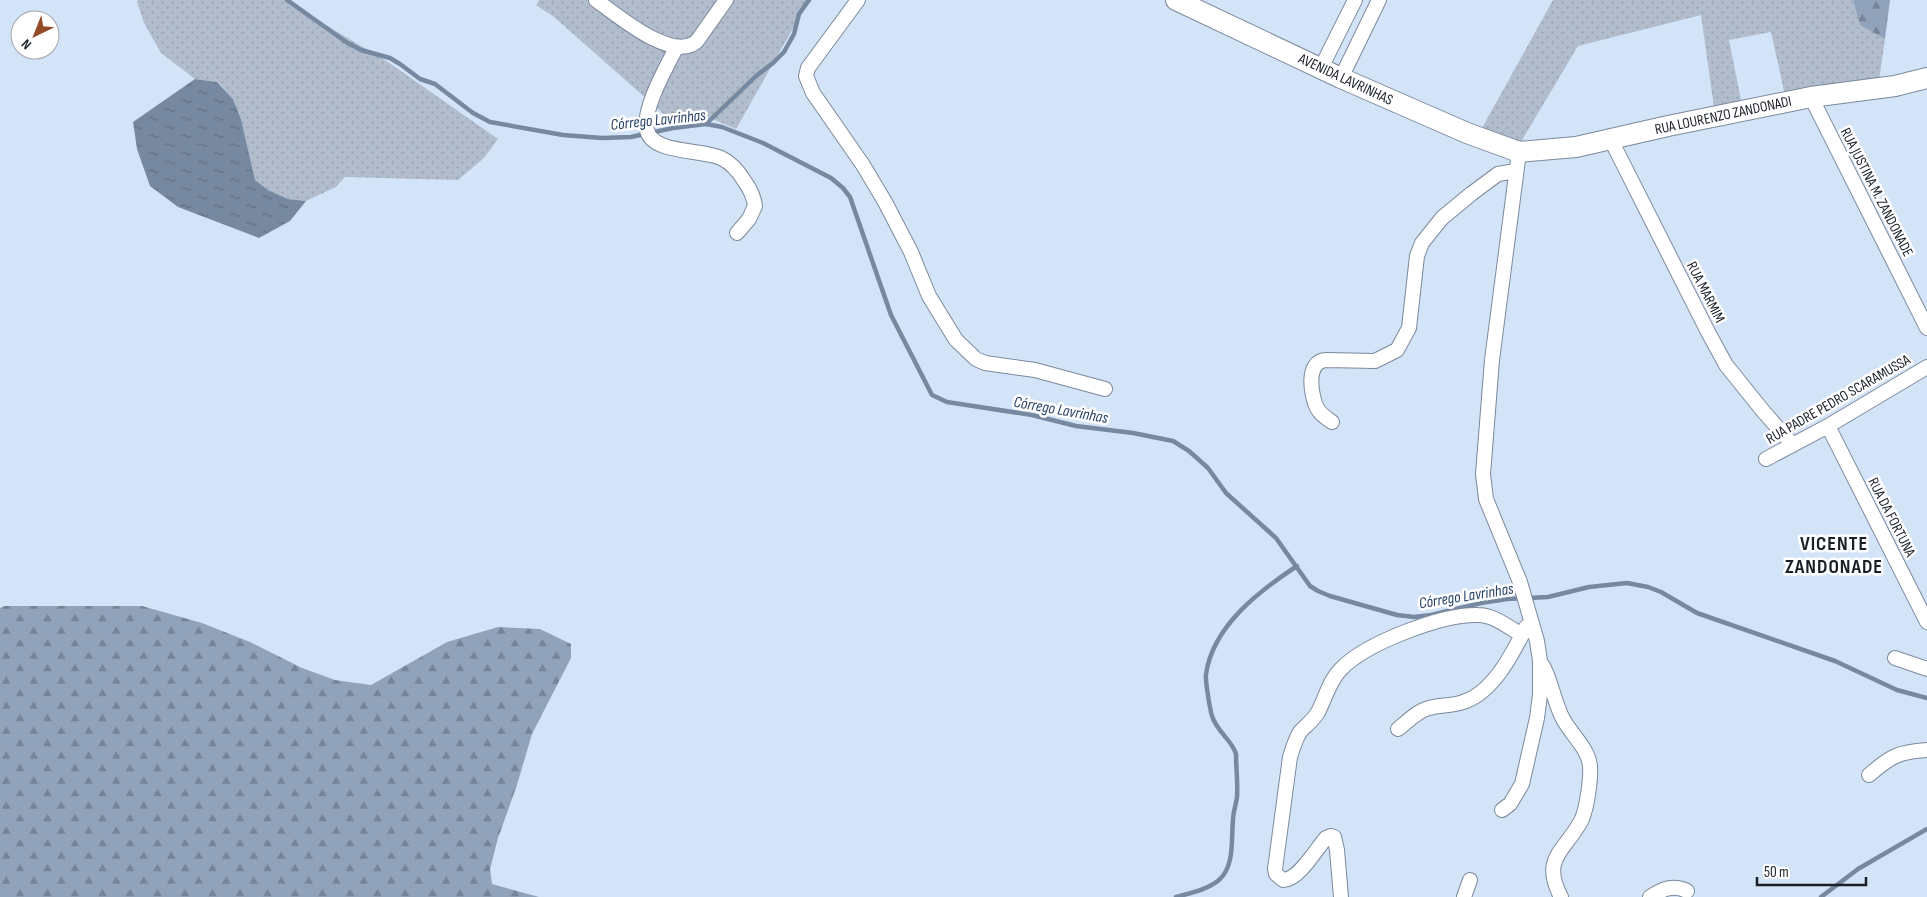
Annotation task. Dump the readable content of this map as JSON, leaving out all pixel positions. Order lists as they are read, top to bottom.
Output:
{
  "streets": {
    "street": [
      "AVENIDA LAVRINHAS",
      "RUA LOURENZO ZANDONADI",
      "RUA JUSTINA M. ZANDONADE",
      "RUA MARMIM",
      "RUA PADRE PEDRO SCARAMUSSA",
      "RUA DA FORTUNA"
    ]
  },
  "crossings": [
    ["AVENIDA LAVRINHAS", "RUA LOURENZO ZANDONADI"],
    ["RUA LOURENZO ZANDONADI", "RUA JUSTINA M. ZANDONADE"],
    ["RUA LOURENZO ZANDONADI", "RUA MARMIM"],
    ["RUA MARMIM", "RUA PADRE PEDRO SCARAMUSSA"],
    ["RUA PADRE PEDRO SCARAMUSSA", "RUA DA FORTUNA"]
  ],
  "districts": ["VICENTE ZANDONADE"],
  "water": ["Córrego Lavrinhas"],
  "scale_bar": "50 m",
  "north": "bottom left"
}
